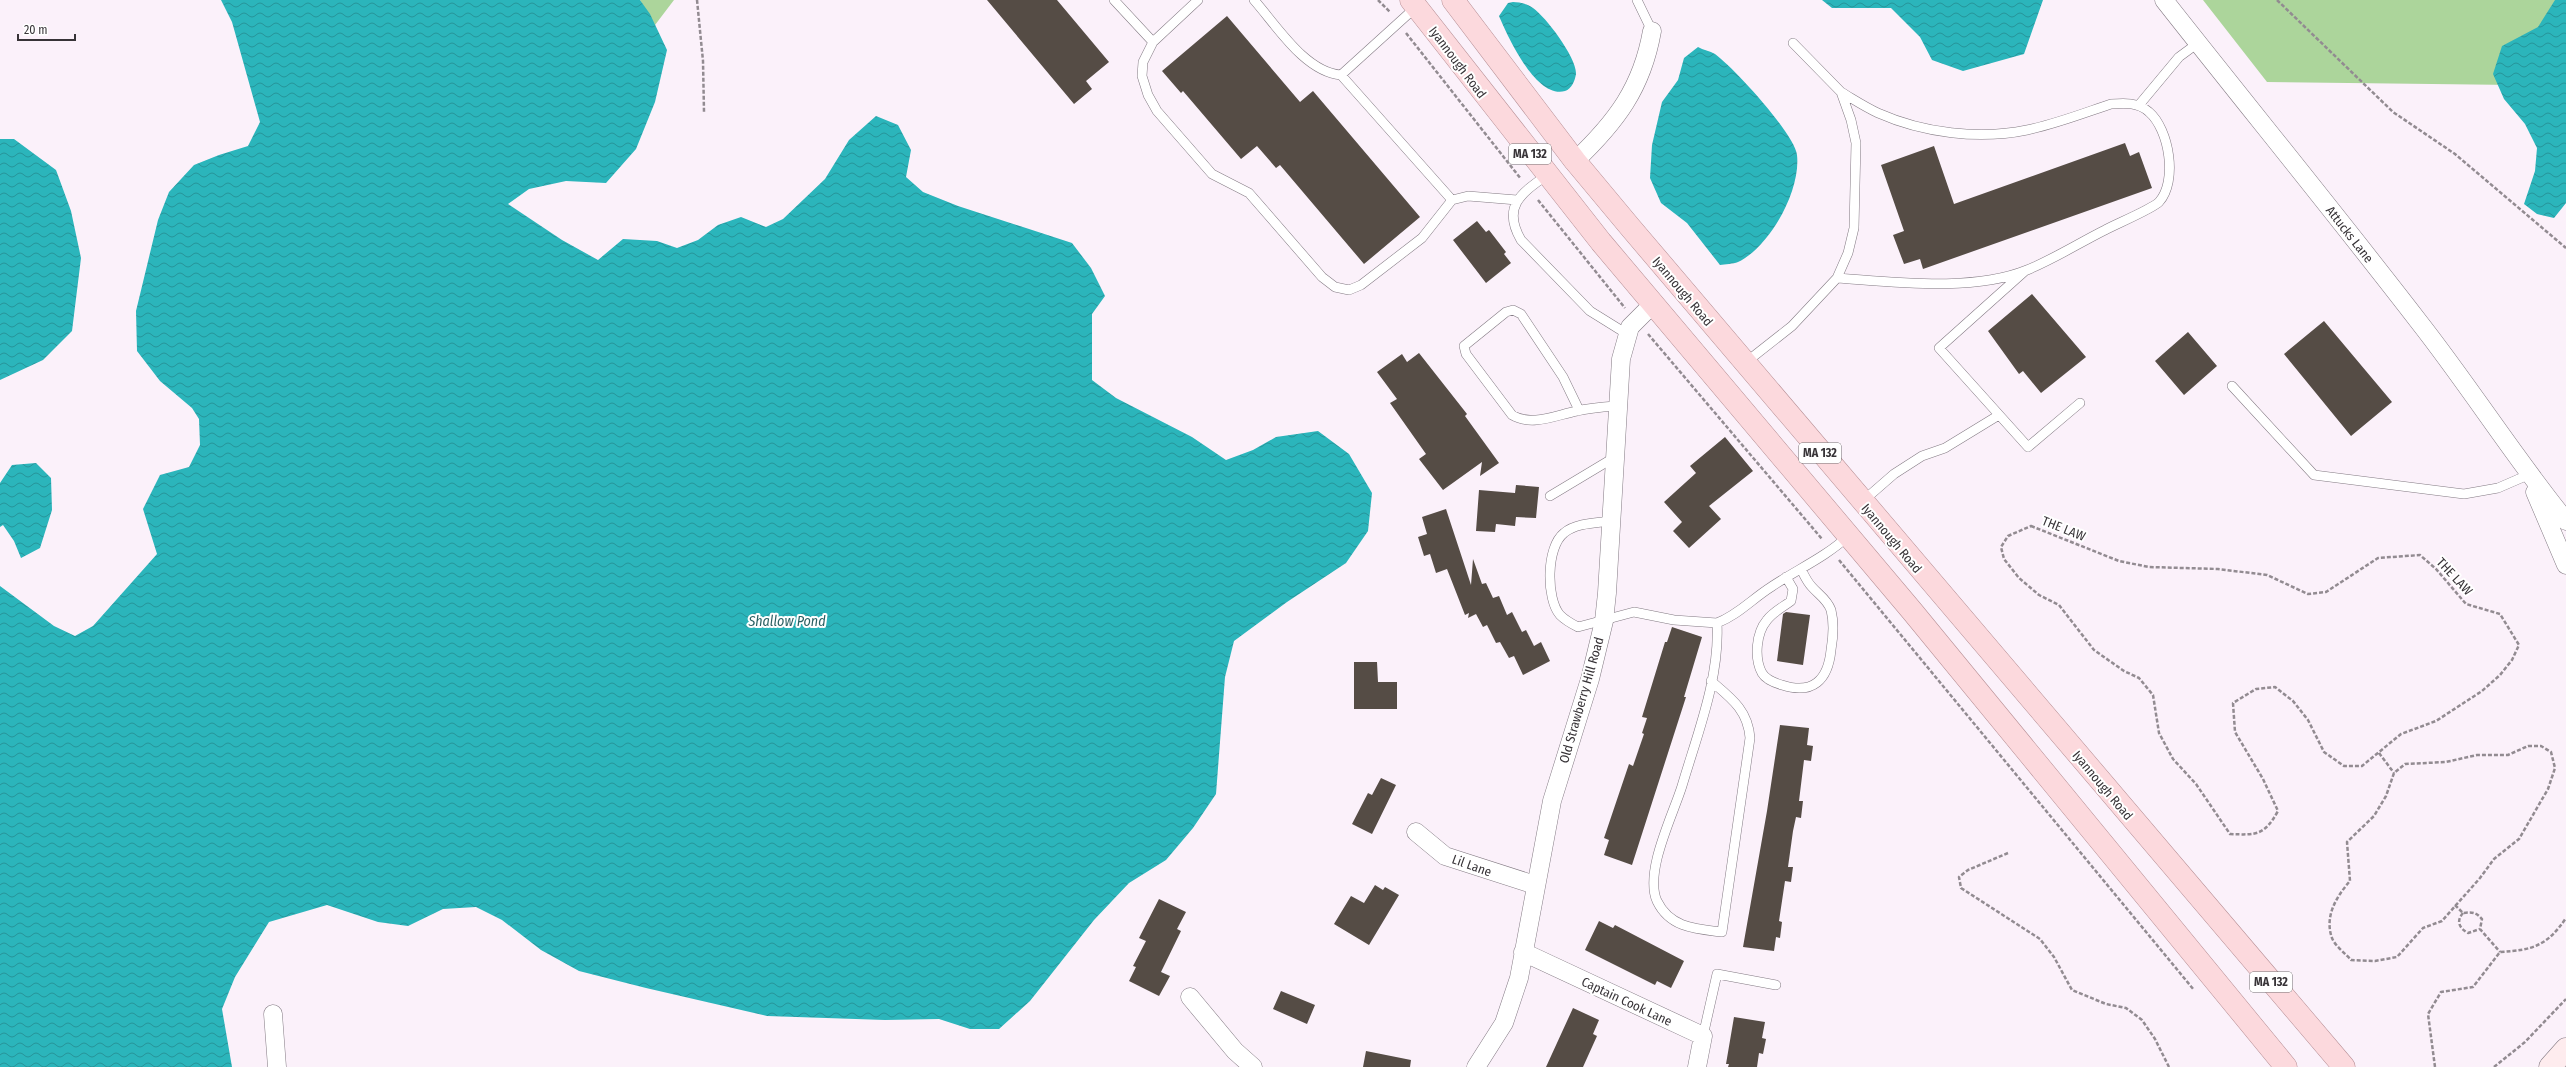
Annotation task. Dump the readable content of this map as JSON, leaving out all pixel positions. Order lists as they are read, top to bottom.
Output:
{
  "streets": {
    "main road": ["Iyannough Road", "MA 132"],
    "street": [
      "Attucks Lane",
      "Old Strawberry Hill Road",
      "Lil Lane",
      "Captain Cook Lane"
    ],
    "path": ["THE LAW"]
  },
  "crossings": [
    ["Iyannough Road", "Old Strawberry Hill Road"],
    ["Old Strawberry Hill Road", "Lil Lane"],
    ["Old Strawberry Hill Road", "Captain Cook Lane"]
  ],
  "water": ["Shallow Pond"],
  "scale_bar": "20 m"
}
